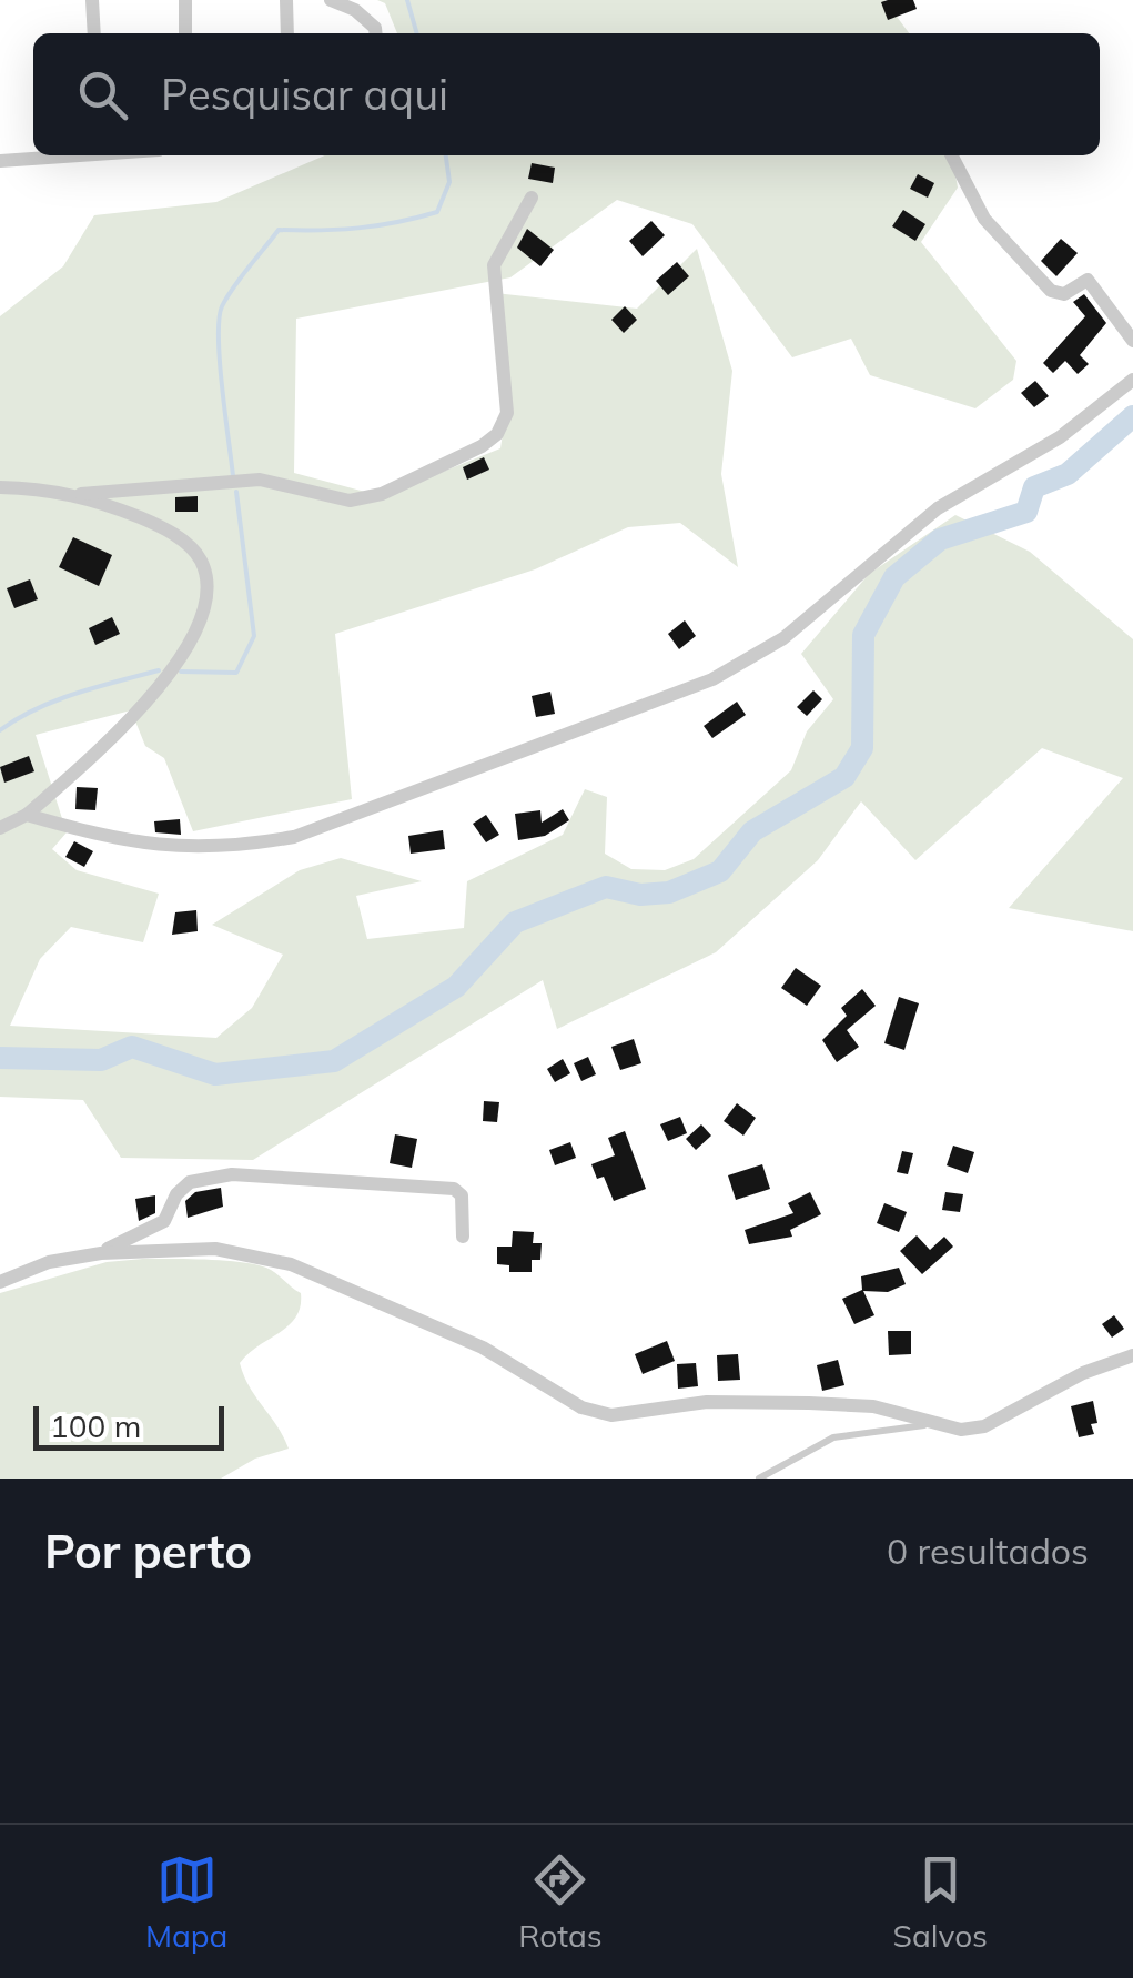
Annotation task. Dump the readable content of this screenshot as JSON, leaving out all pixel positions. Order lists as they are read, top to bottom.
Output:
{
  "scale_bar": "100 m",
  "page": {
    "search": "Pesquisar aqui",
    "scale": "100 m",
    "heading": ["Por perto", "0 resultados"],
    "nav": ["Mapa", "Rotas", "Salvos"]
  }
}
